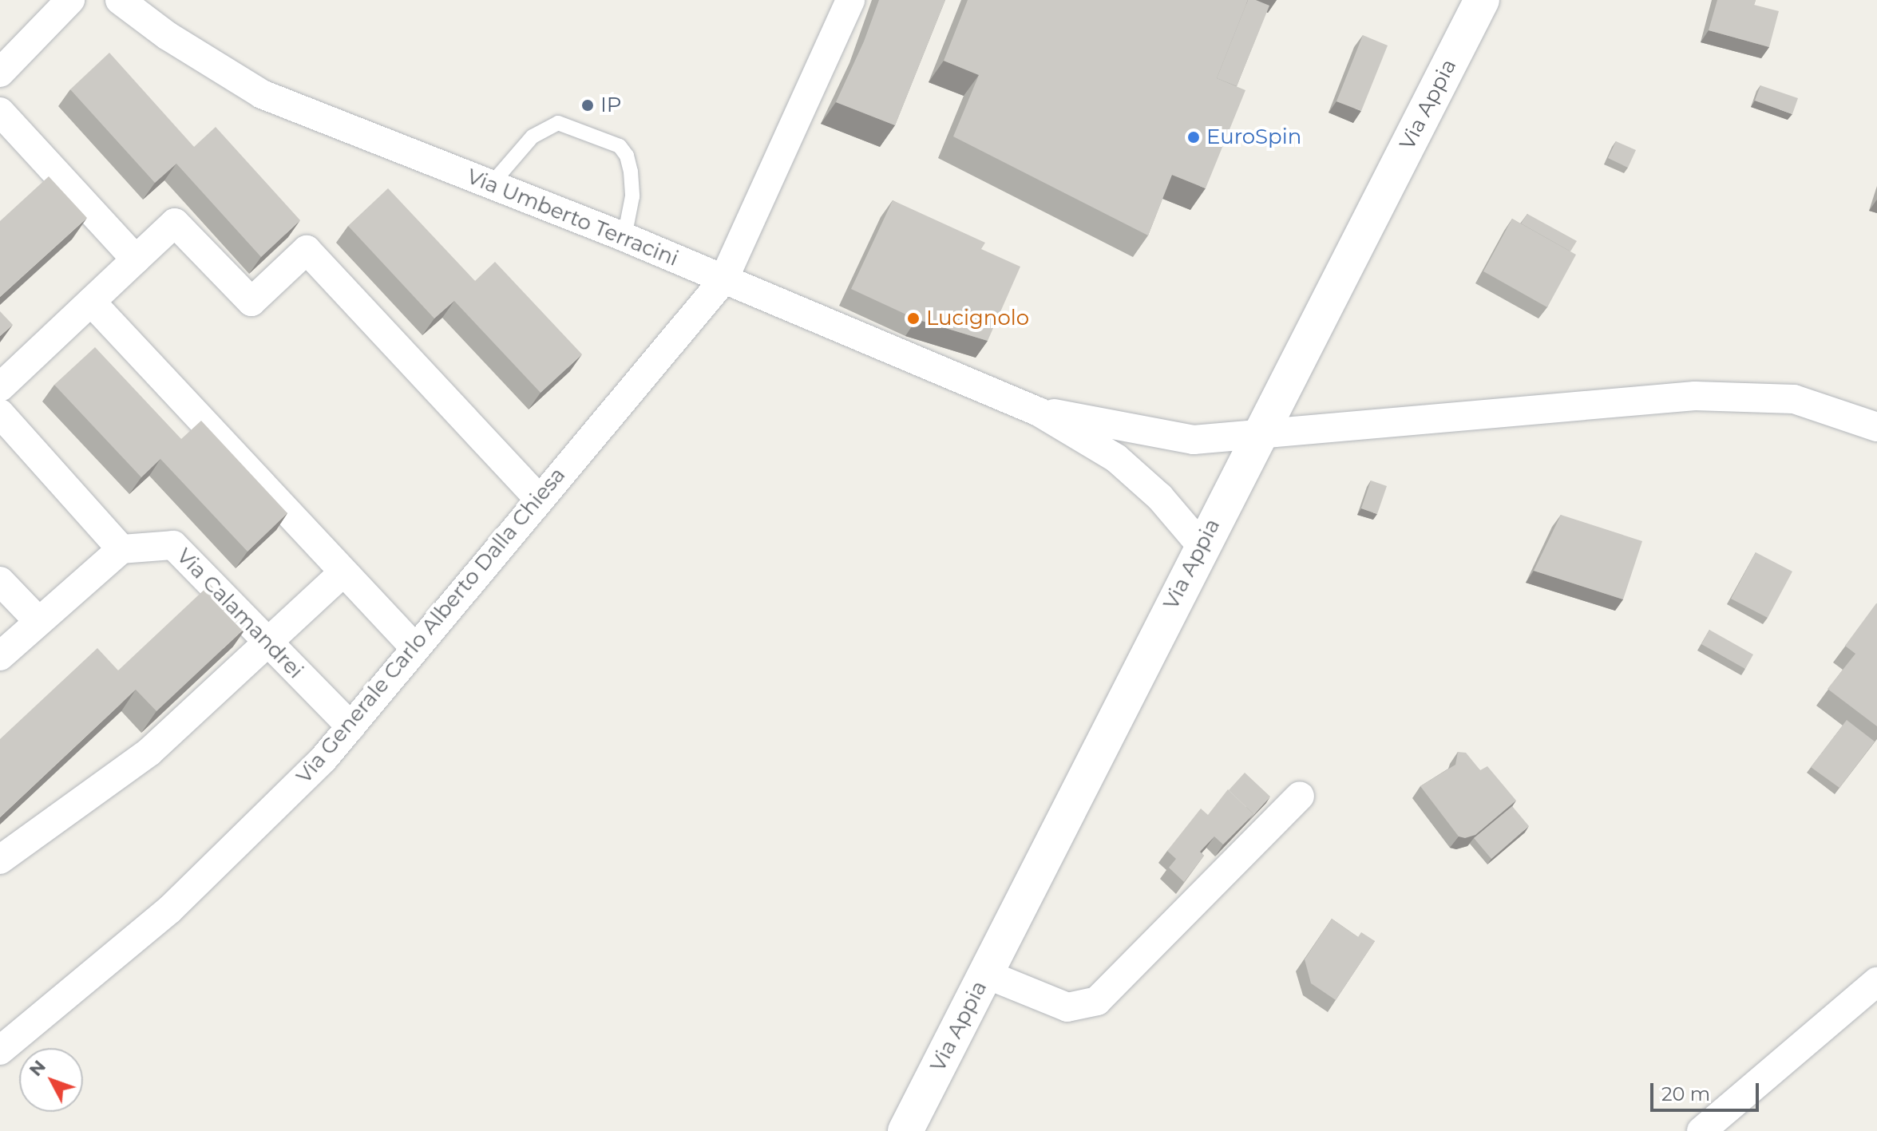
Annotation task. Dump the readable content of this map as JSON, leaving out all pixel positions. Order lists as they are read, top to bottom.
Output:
{
  "streets": {
    "main road": ["Via Appia"],
    "street": ["Via Umberto Terracini", "Via Calamandrei", "Via Generale Carlo Alberto Dalla Chiesa"]
  },
  "crossings": [
    ["Via Umberto Terracini", "Via Generale Carlo Alberto Dalla Chiesa"],
    ["Via Calamandrei", "Via Generale Carlo Alberto Dalla Chiesa"]
  ],
  "places": ["IP", "EuroSpin", "Lucignolo"],
  "scale_bar": "20 m",
  "north": "top left"
}
